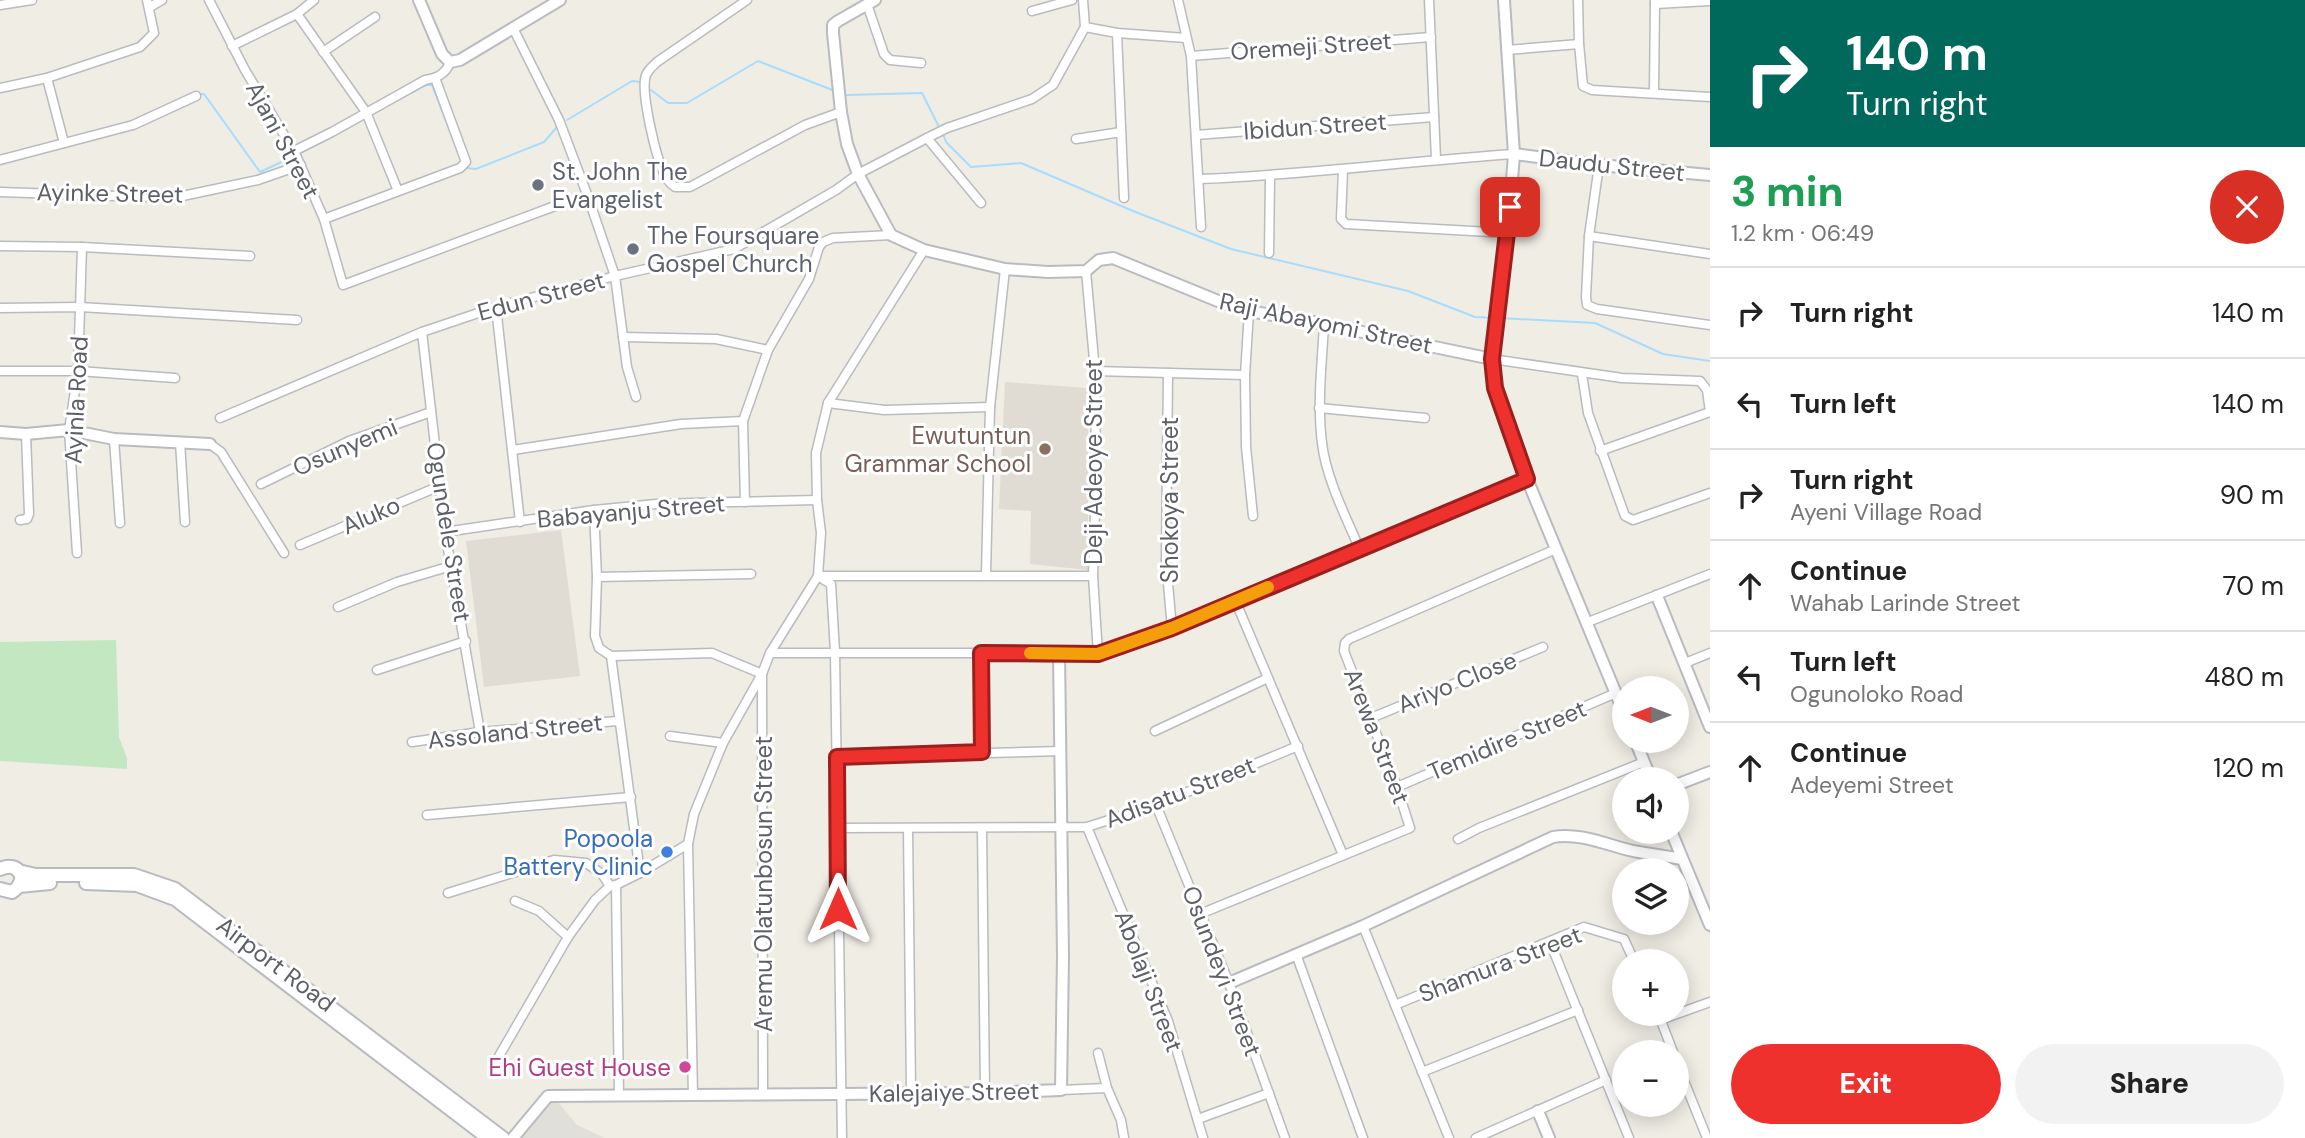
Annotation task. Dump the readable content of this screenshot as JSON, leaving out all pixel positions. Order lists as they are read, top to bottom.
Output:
{
  "streets": {
    "main road": ["Airport Road"],
    "street": [
      "Oremeji Street",
      "Ibidun Street",
      "Ajani Street",
      "Daudu Street",
      "Ayinke Street",
      "Edun Street",
      "Raji Abayomi Street",
      "Ayinla Road",
      "Osunyemi",
      "Deji Adeoye Street",
      "Shokoya Street",
      "Babayanju Street",
      "Aluko",
      "Ogundele Street",
      "Ariyo Close",
      "Assoland Street",
      "Arewa Street",
      "Temidire Street",
      "Adisatu Street",
      "Aremu Olatunbosun Street",
      "Shamura Street",
      "Osundeyi Street",
      "Abolaji Street",
      "Kalejaiye Street"
    ]
  },
  "crossings": [
    ["Ajani Street", "Ayinke Street"],
    ["Edun Street", "Ogundele Street"],
    ["Raji Abayomi Street", "Deji Adeoye Street"],
    ["Osunyemi", "Ogundele Street"],
    ["Babayanju Street", "Ogundele Street"],
    ["Aluko", "Ogundele Street"],
    ["Ogundele Street", "Assoland Street"],
    ["Ariyo Close", "Arewa Street"],
    ["Arewa Street", "Temidire Street"],
    ["Adisatu Street", "Osundeyi Street"],
    ["Adisatu Street", "Abolaji Street"],
    ["Adisatu Street", "Kalejaiye Street"],
    ["Aremu Olatunbosun Street", "Kalejaiye Street"]
  ],
  "places": [
    "St. John The Evangelist",
    "The Foursquare Gospel Church",
    "Ewutuntun Grammar School",
    "Popoola Battery Clinic",
    "Ehi Guest House"
  ],
  "north": "left",
  "page": {
    "turn": ["140 m", "Turn right"],
    "heading": ["3 min", "1.2 km · 06:49"],
    "list": [
      {
        "name": "Turn right",
        "value": "140 m"
      },
      {
        "name": "Turn left",
        "value": "140 m"
      },
      {
        "name": "Turn right",
        "note": "Ayeni Village Road",
        "value": "90 m"
      },
      {
        "name": "Continue",
        "note": "Wahab Larinde Street",
        "value": "70 m"
      },
      {
        "name": "Turn left",
        "note": "Ogunoloko Road",
        "value": "480 m"
      },
      {
        "name": "Continue",
        "note": "Adeyemi Street",
        "value": "120 m"
      }
    ],
    "map_buttons": ["+", "−"],
    "buttons": ["Exit", "Share"]
  }
}
